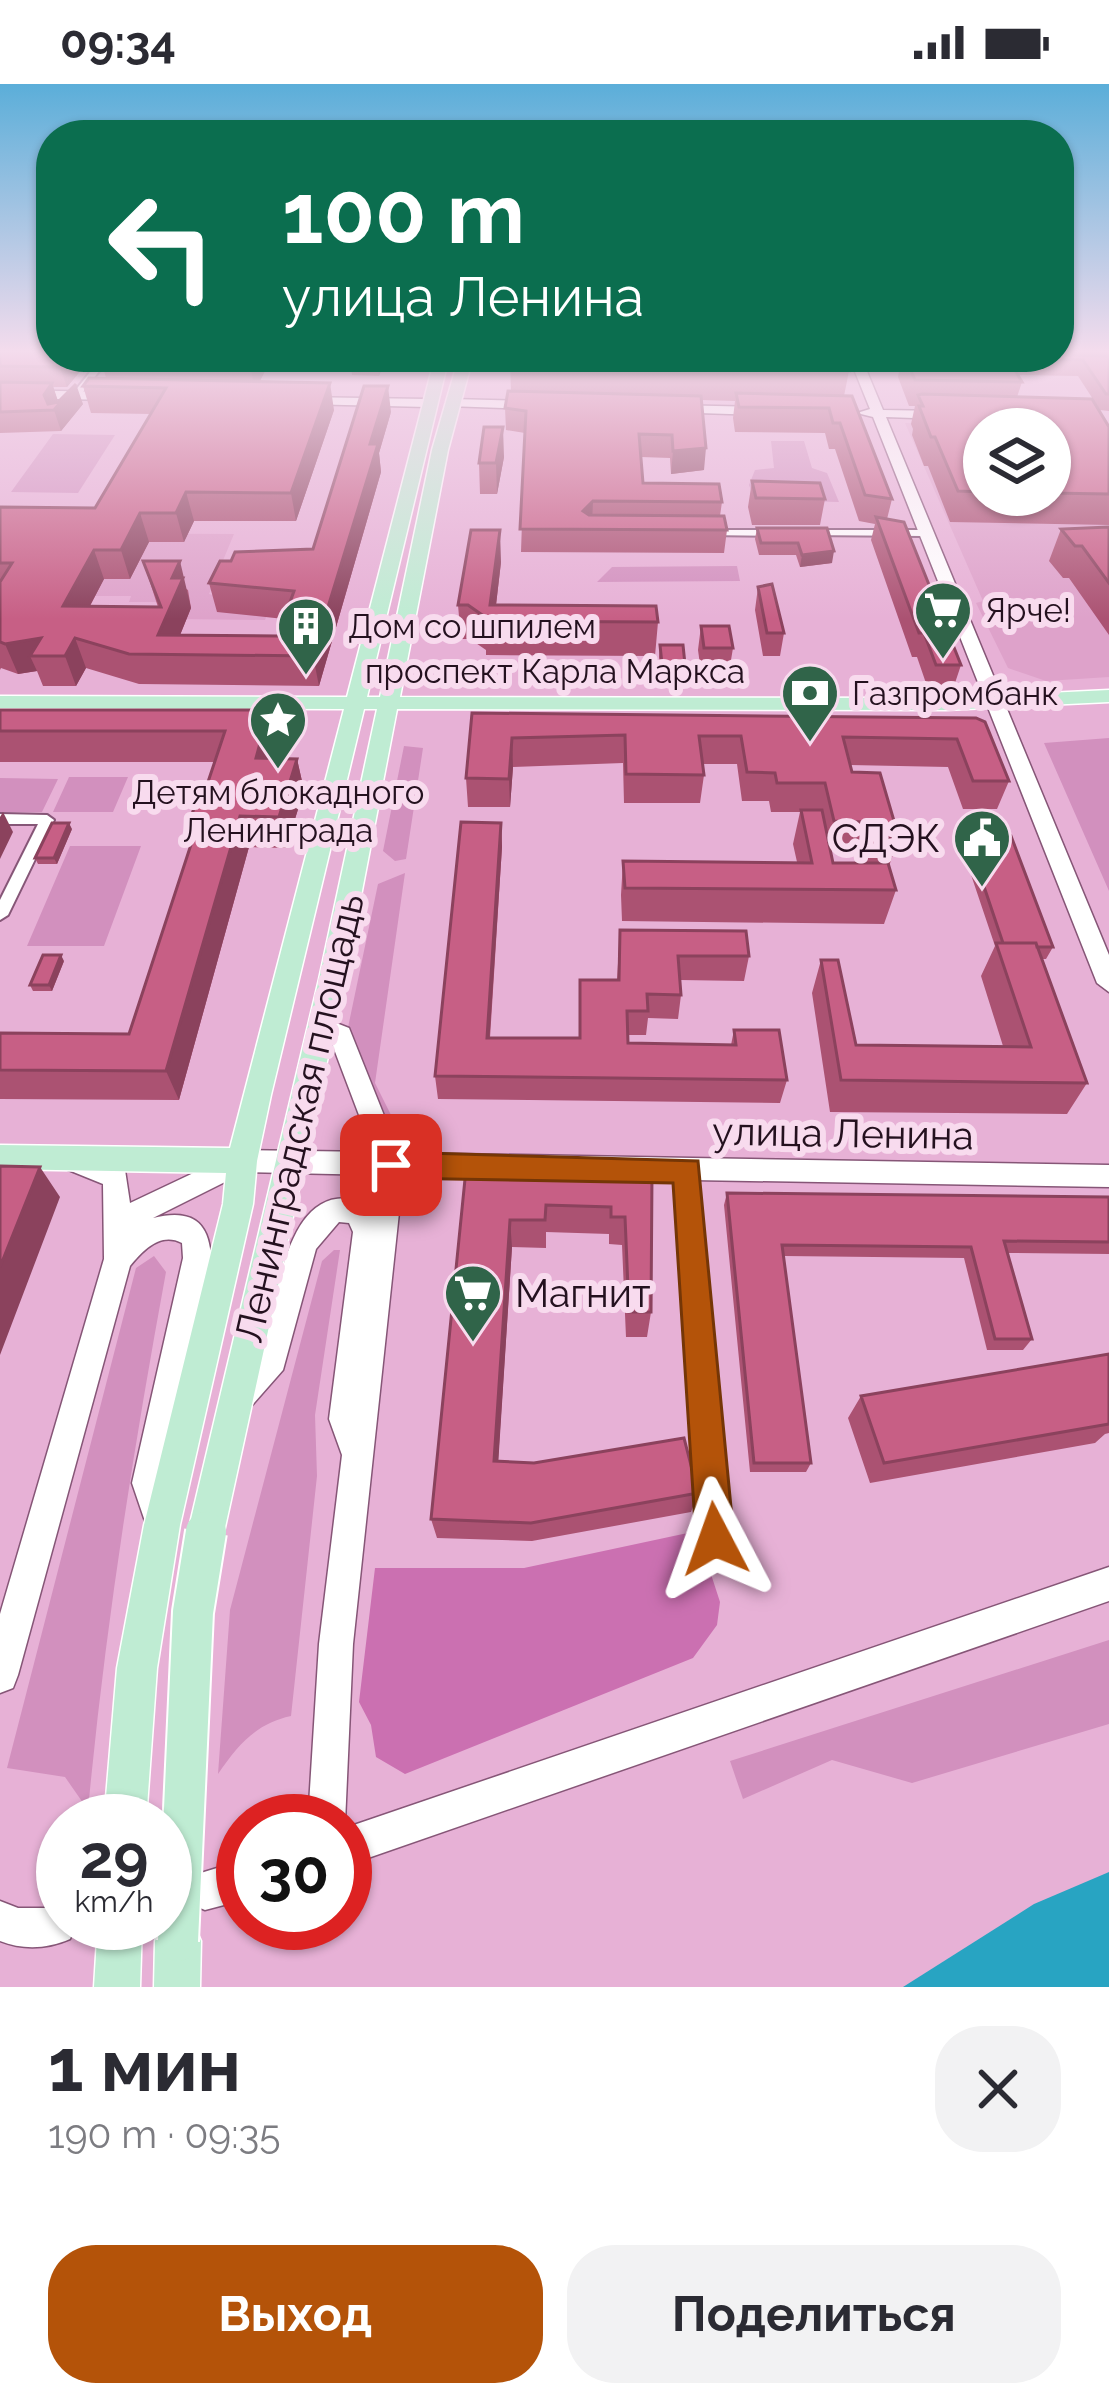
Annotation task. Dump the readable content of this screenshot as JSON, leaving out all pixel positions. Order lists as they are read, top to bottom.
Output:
{
  "streets": {
    "main road": ["проспект Карла Маркса", "Ленинградская площадь", "улица Ленина"]
  },
  "crossings": [
    ["проспект Карла Маркса", "Ленинградская площадь"],
    ["Ленинградская площадь", "улица Ленина"]
  ],
  "places": {
    "supermarket": ["Ярче!", "Магнит"],
    "building": ["Дом со шпилем"],
    "bank": ["Газпромбанк"],
    "place": ["Детям блокадного Ленинграда"],
    "public building": ["СДЭК"]
  },
  "page": {
    "status": "09:34",
    "turn": ["100 m", "улица Ленина"],
    "speed": "29 km/h",
    "limit": "30",
    "heading": ["1 мин", "190 m · 09:35"],
    "buttons": ["Выход", "Поделиться"]
  }
}
